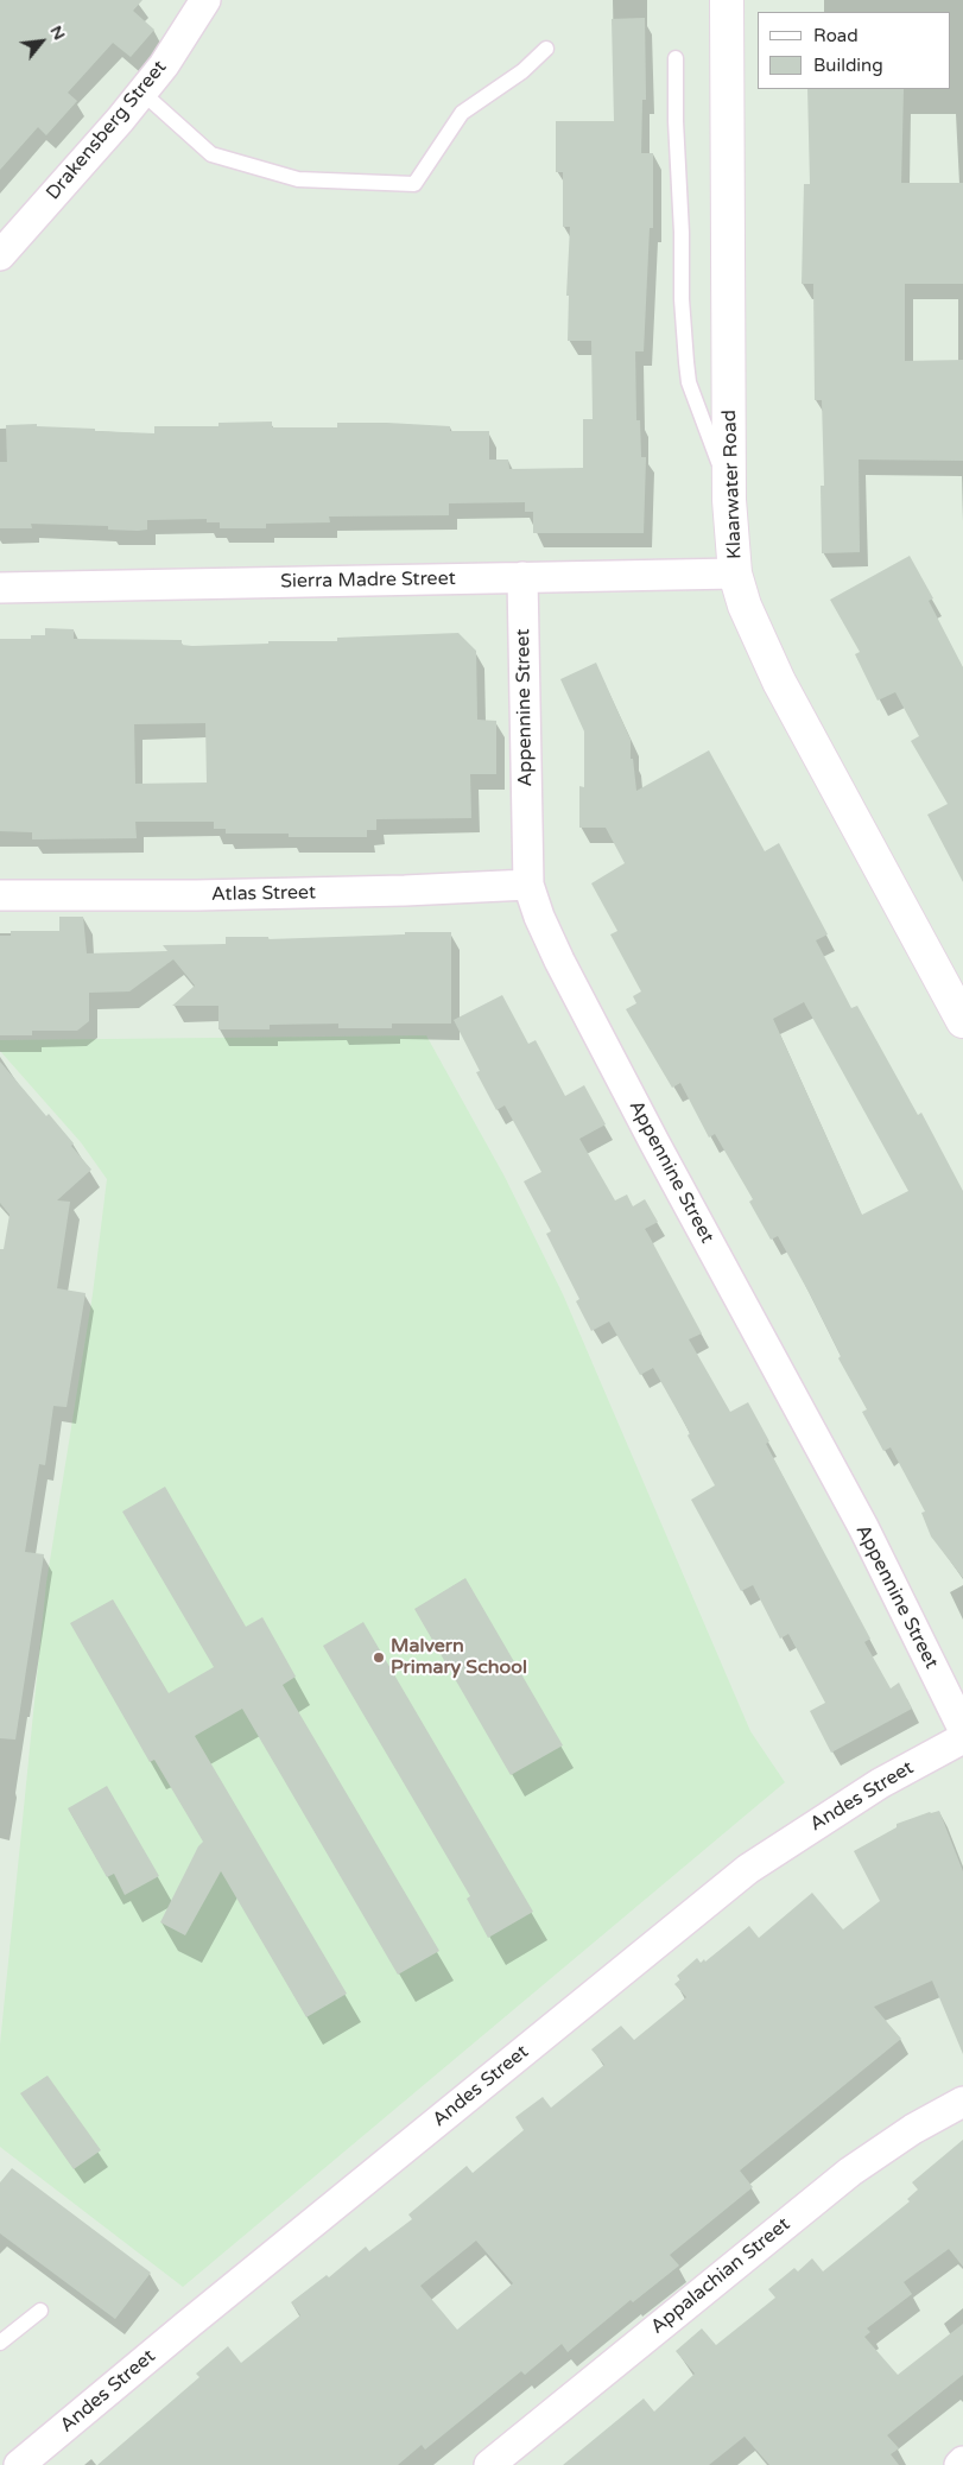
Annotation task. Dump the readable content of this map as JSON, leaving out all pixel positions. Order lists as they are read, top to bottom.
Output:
{
  "streets": {
    "street": [
      "Drakensberg Street",
      "Klaarwater Road",
      "Sierra Madre Street",
      "Appennine Street",
      "Atlas Street",
      "Andes Street",
      "Appalachian Street"
    ]
  },
  "crossings": [
    ["Klaarwater Road", "Sierra Madre Street"],
    ["Sierra Madre Street", "Appennine Street"],
    ["Appennine Street", "Atlas Street"]
  ],
  "places": ["Malvern Primary School"],
  "legend": ["Road", "Building"],
  "north": "top right"
}
